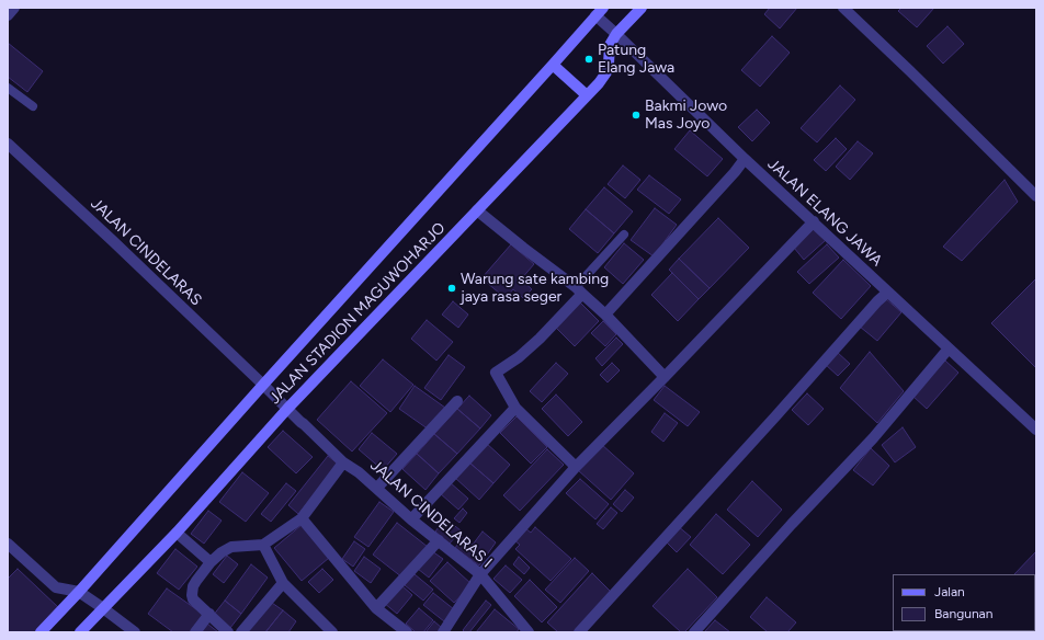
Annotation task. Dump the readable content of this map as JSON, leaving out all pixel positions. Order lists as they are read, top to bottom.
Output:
{
  "streets": {
    "main road": ["JALAN STADION MAGUWOHARJO"],
    "street": ["JALAN ELANG JAWA", "JALAN CINDELARAS", "JALAN CINDELARAS I"]
  },
  "crossings": [
    ["JALAN ELANG JAWA", "JALAN STADION MAGUWOHARJO"],
    ["JALAN CINDELARAS", "JALAN STADION MAGUWOHARJO"],
    ["JALAN CINDELARAS", "JALAN CINDELARAS I"],
    ["JALAN STADION MAGUWOHARJO", "JALAN CINDELARAS I"]
  ],
  "places": ["Patung Elang Jawa", "Bakmi Jowo Mas Joyo", "Warung sate kambing jaya rasa seger"],
  "legend": ["Jalan", "Bangunan"]
}
